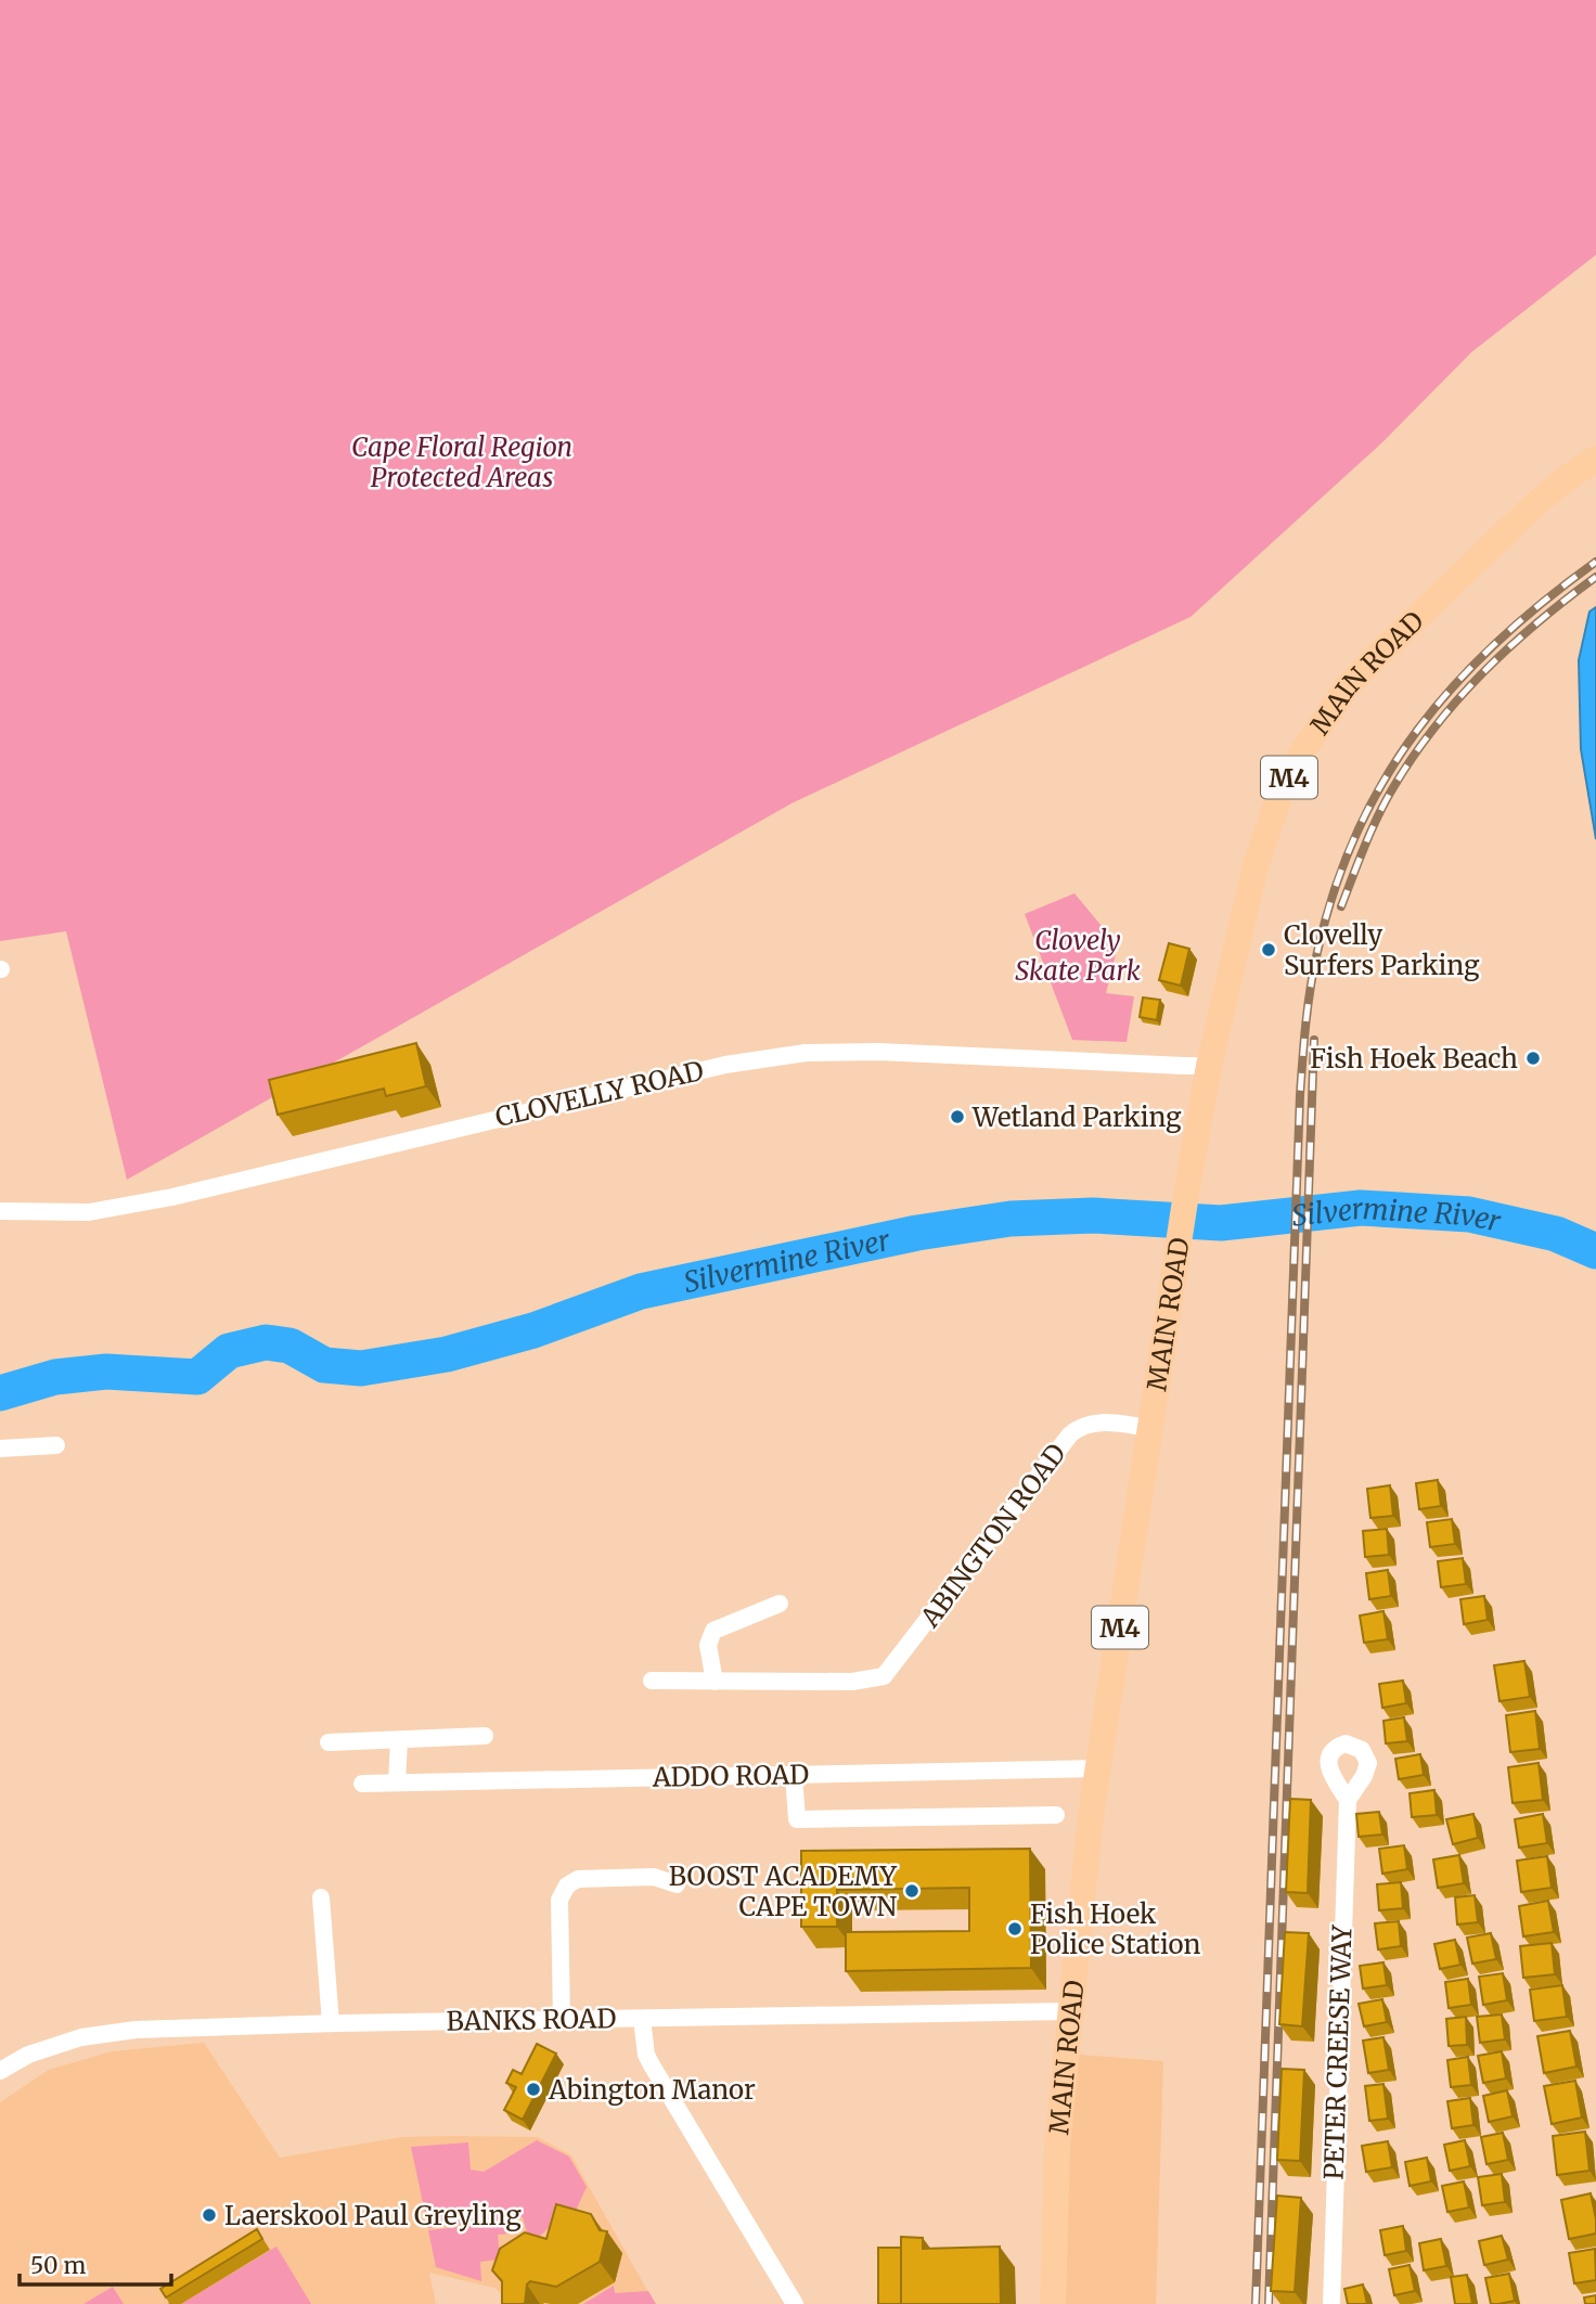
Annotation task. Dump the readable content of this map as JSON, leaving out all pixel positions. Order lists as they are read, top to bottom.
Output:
{
  "streets": {
    "main road": ["MAIN ROAD", "M4"],
    "street": [
      "CLOVELLY ROAD",
      "ABINGTON ROAD",
      "ADDO ROAD",
      "BANKS ROAD",
      "PETER CREESE WAY"
    ]
  },
  "crossings": [
    ["MAIN ROAD", "CLOVELLY ROAD"],
    ["MAIN ROAD", "ABINGTON ROAD"],
    ["MAIN ROAD", "ADDO ROAD"],
    ["MAIN ROAD", "BANKS ROAD"]
  ],
  "water": ["Silvermine River"],
  "parks": ["Cape Floral Region Protected Areas", "Clovely Skate Park"],
  "places": [
    "Clovelly Surfers Parking",
    "Fish Hoek Beach",
    "Wetland Parking",
    "BOOST ACADEMY CAPE TOWN",
    "Fish Hoek Police Station",
    "Abington Manor",
    "Laerskool Paul Greyling"
  ],
  "scale_bar": "50 m"
}
